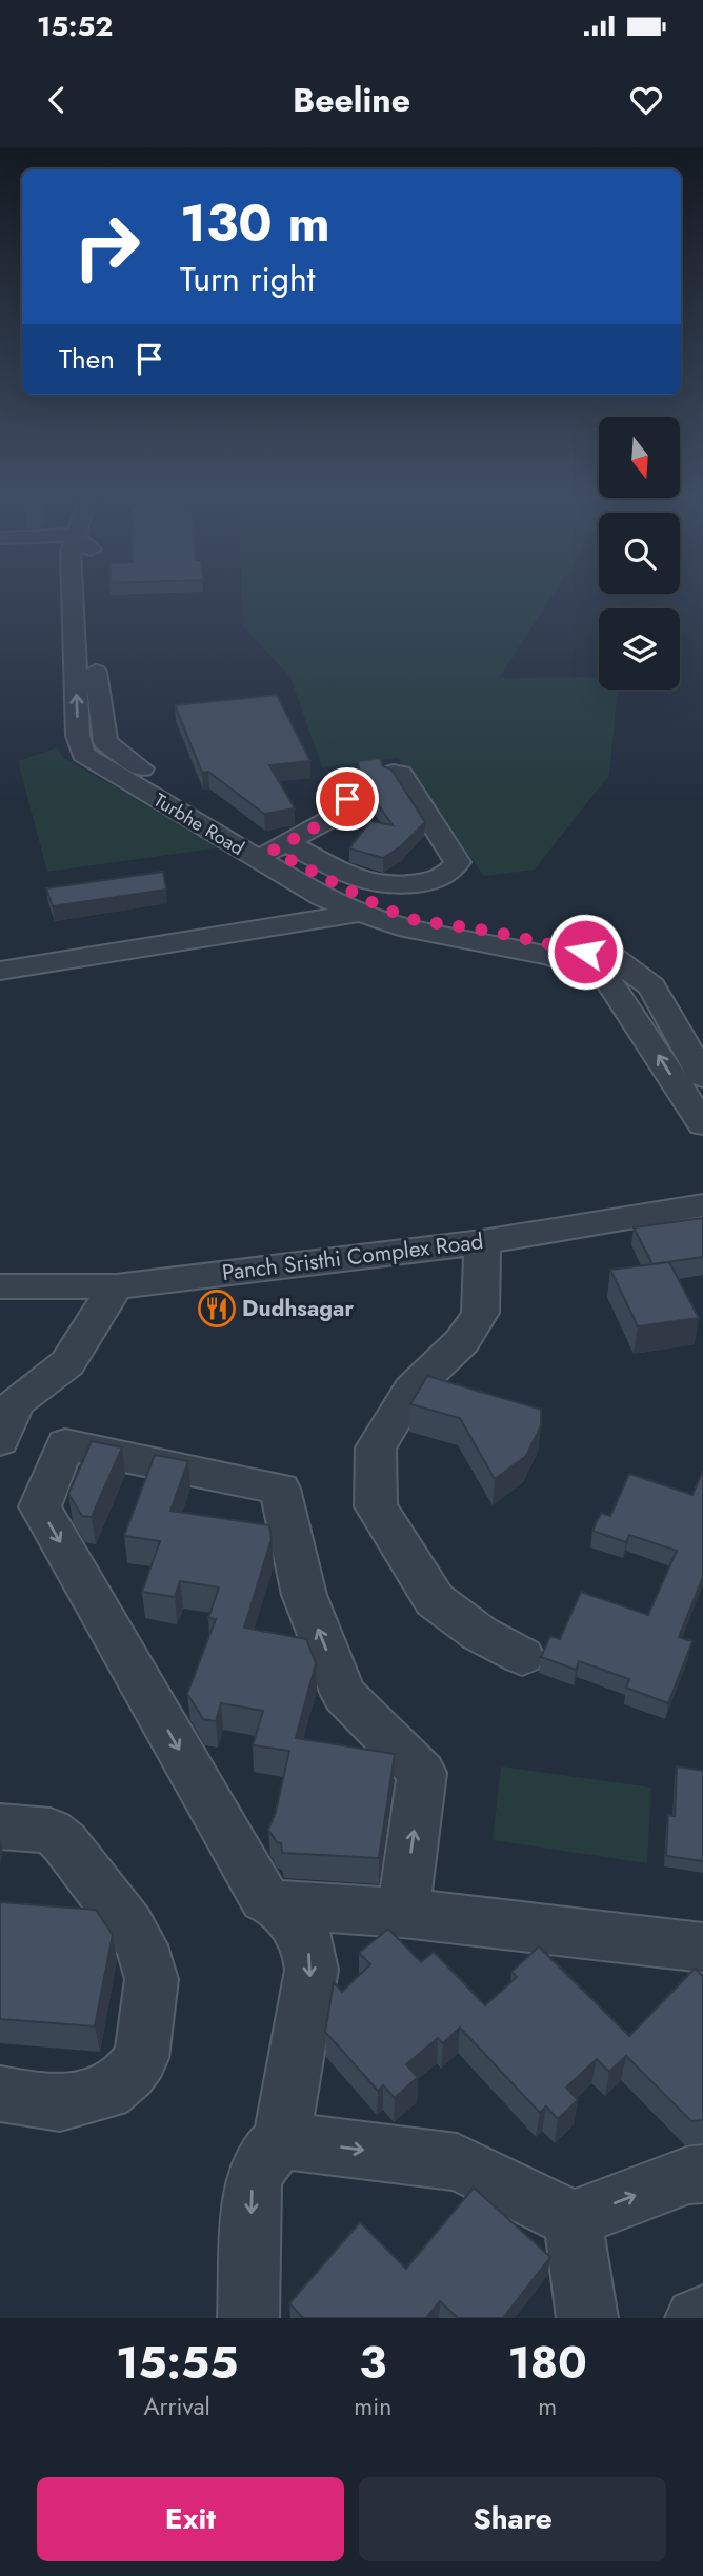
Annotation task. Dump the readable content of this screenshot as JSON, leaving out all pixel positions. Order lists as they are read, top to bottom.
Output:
{
  "streets": {
    "street": ["Turbhe Road", "Panch Sristhi Complex Road"]
  },
  "places": {
    "restaurant": ["Dudhsagar"]
  },
  "north": "bottom",
  "page": {
    "status": "15:52",
    "header": "Beeline",
    "turn": ["130 m", "Turn right"],
    "then": "Then",
    "eta": [
      "15:55",
      "Arrival",
      "3",
      "min",
      "180",
      "m"
    ],
    "buttons": ["Exit", "Share"]
  }
}
